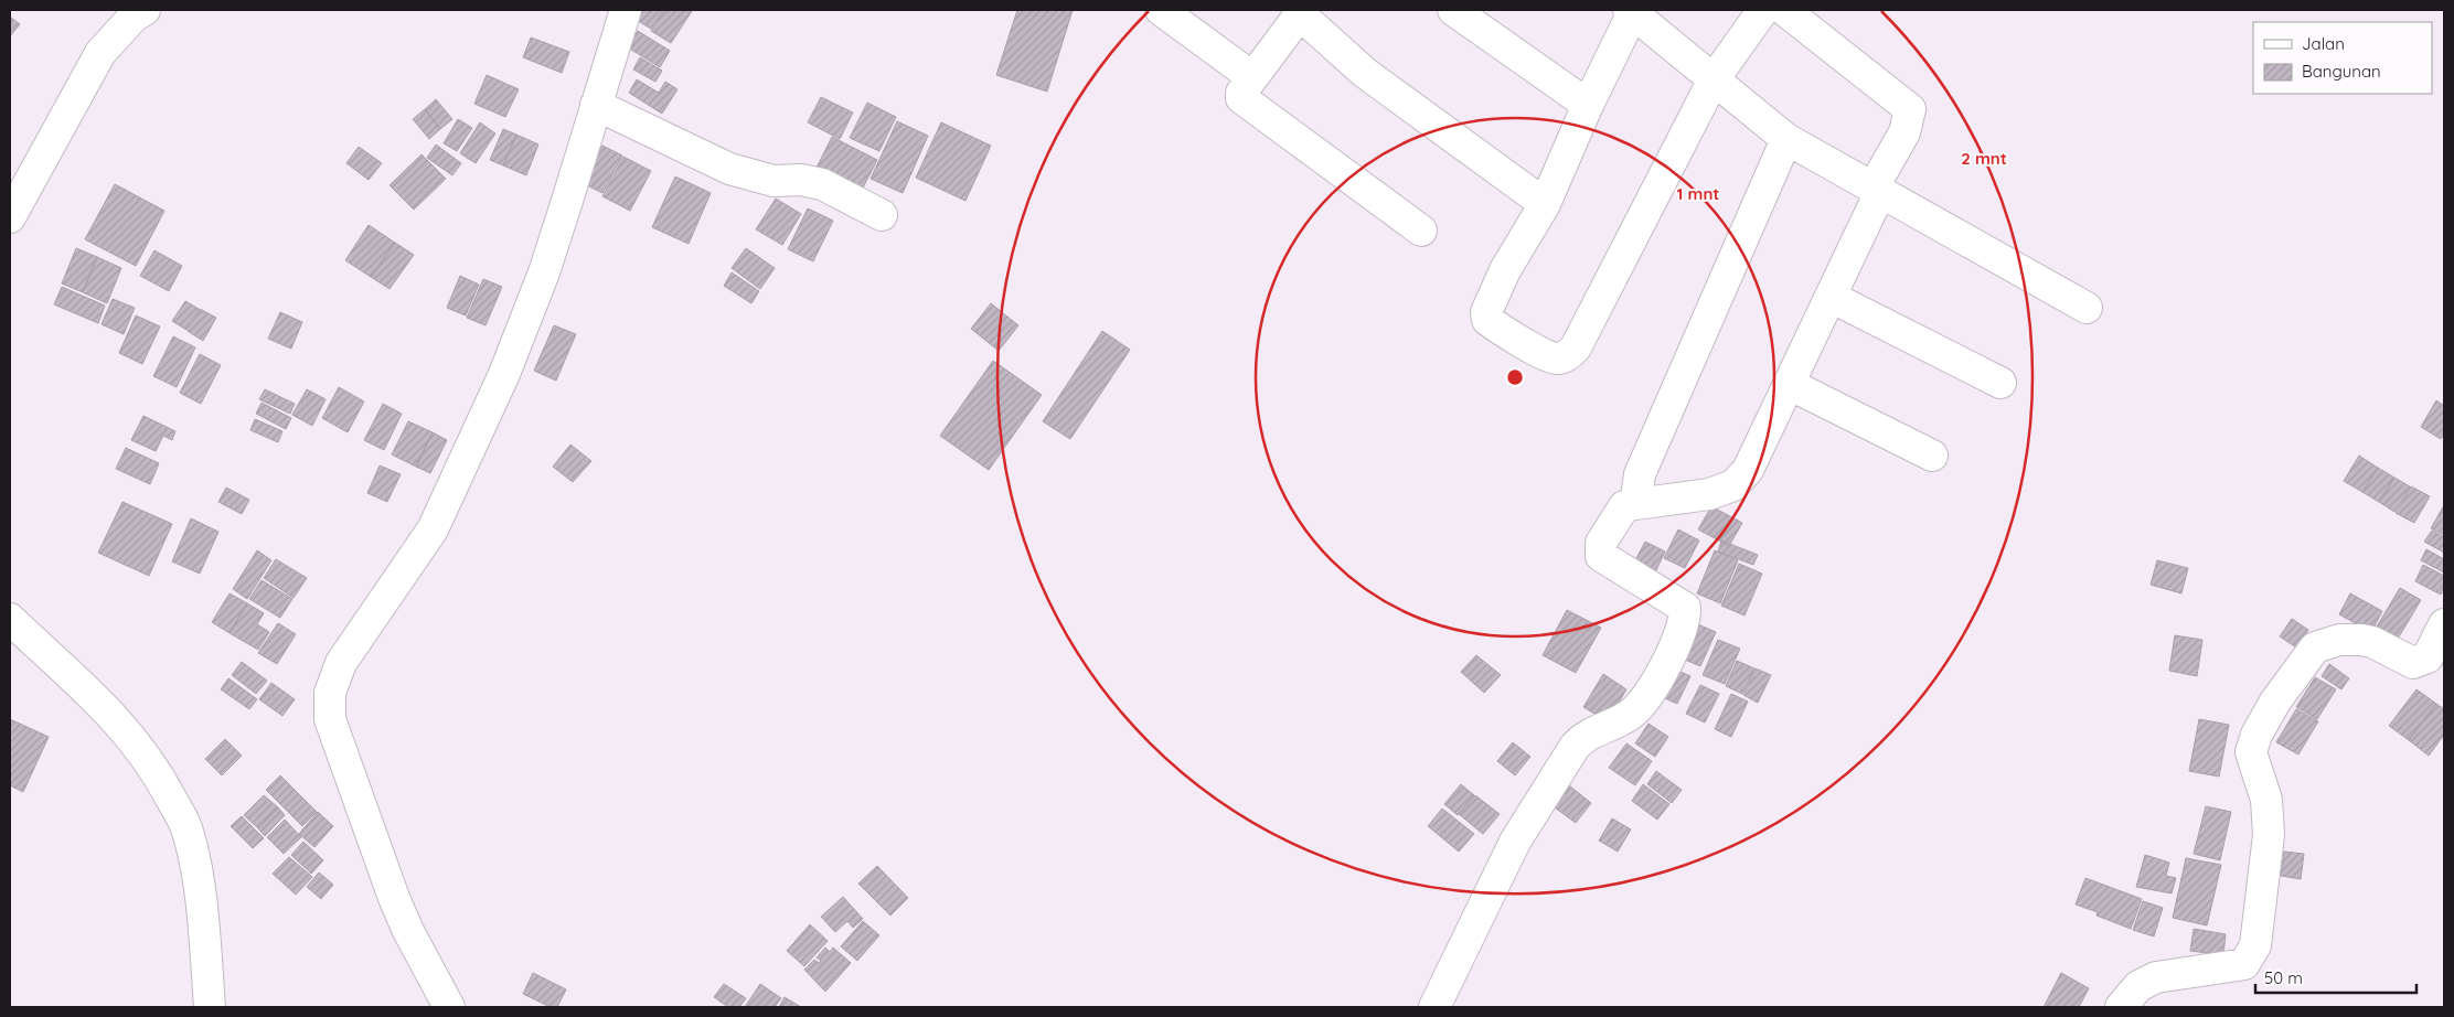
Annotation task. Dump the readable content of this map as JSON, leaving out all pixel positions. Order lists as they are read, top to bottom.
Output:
{
  "legend": ["Jalan", "Bangunan"],
  "scale_bar": "50 m",
  "rings": ["2 mnt", "1 mnt"]
}
